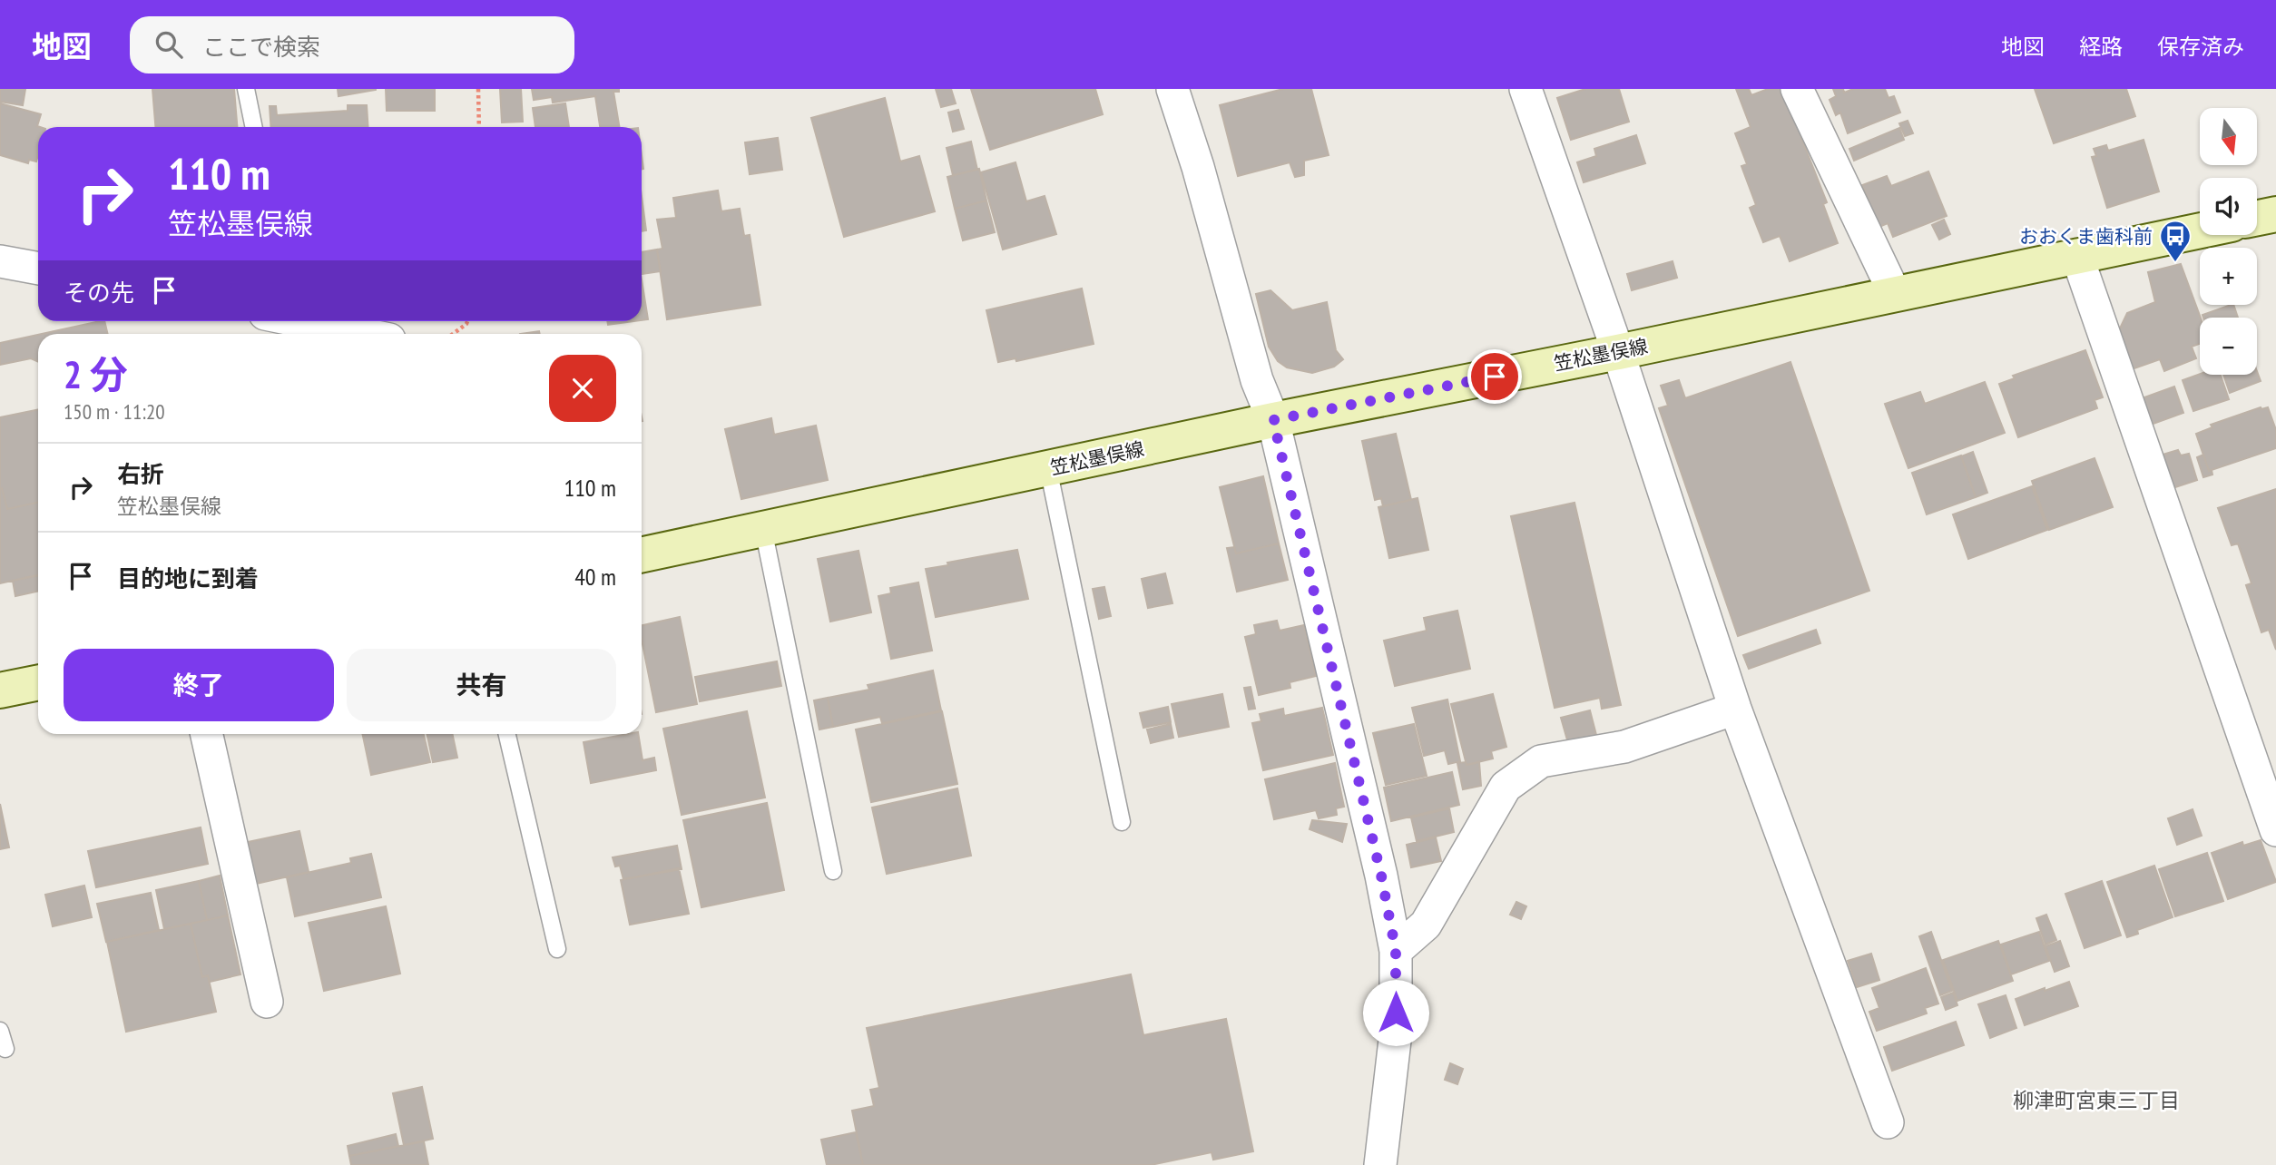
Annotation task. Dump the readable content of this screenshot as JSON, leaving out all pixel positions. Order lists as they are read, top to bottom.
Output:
{
  "streets": {
    "main road": ["笠松墨俣線"]
  },
  "districts": ["柳津町宮東三丁目"],
  "places": {
    "bus stop": ["おおくま歯科前"]
  },
  "north": "bottom",
  "page": {
    "header": "地図",
    "search": "ここで検索",
    "nav": ["地図", "経路", "保存済み"],
    "map_buttons": ["+", "−"],
    "turn": ["110 m", "笠松墨俣線"],
    "then": "その先",
    "heading": ["2 分", "150 m · 11:20"],
    "list": [
      {
        "name": "右折",
        "note": "笠松墨俣線",
        "value": "110 m"
      },
      {
        "name": "目的地に到着",
        "value": "40 m"
      }
    ],
    "buttons": ["終了", "共有"]
  }
}
